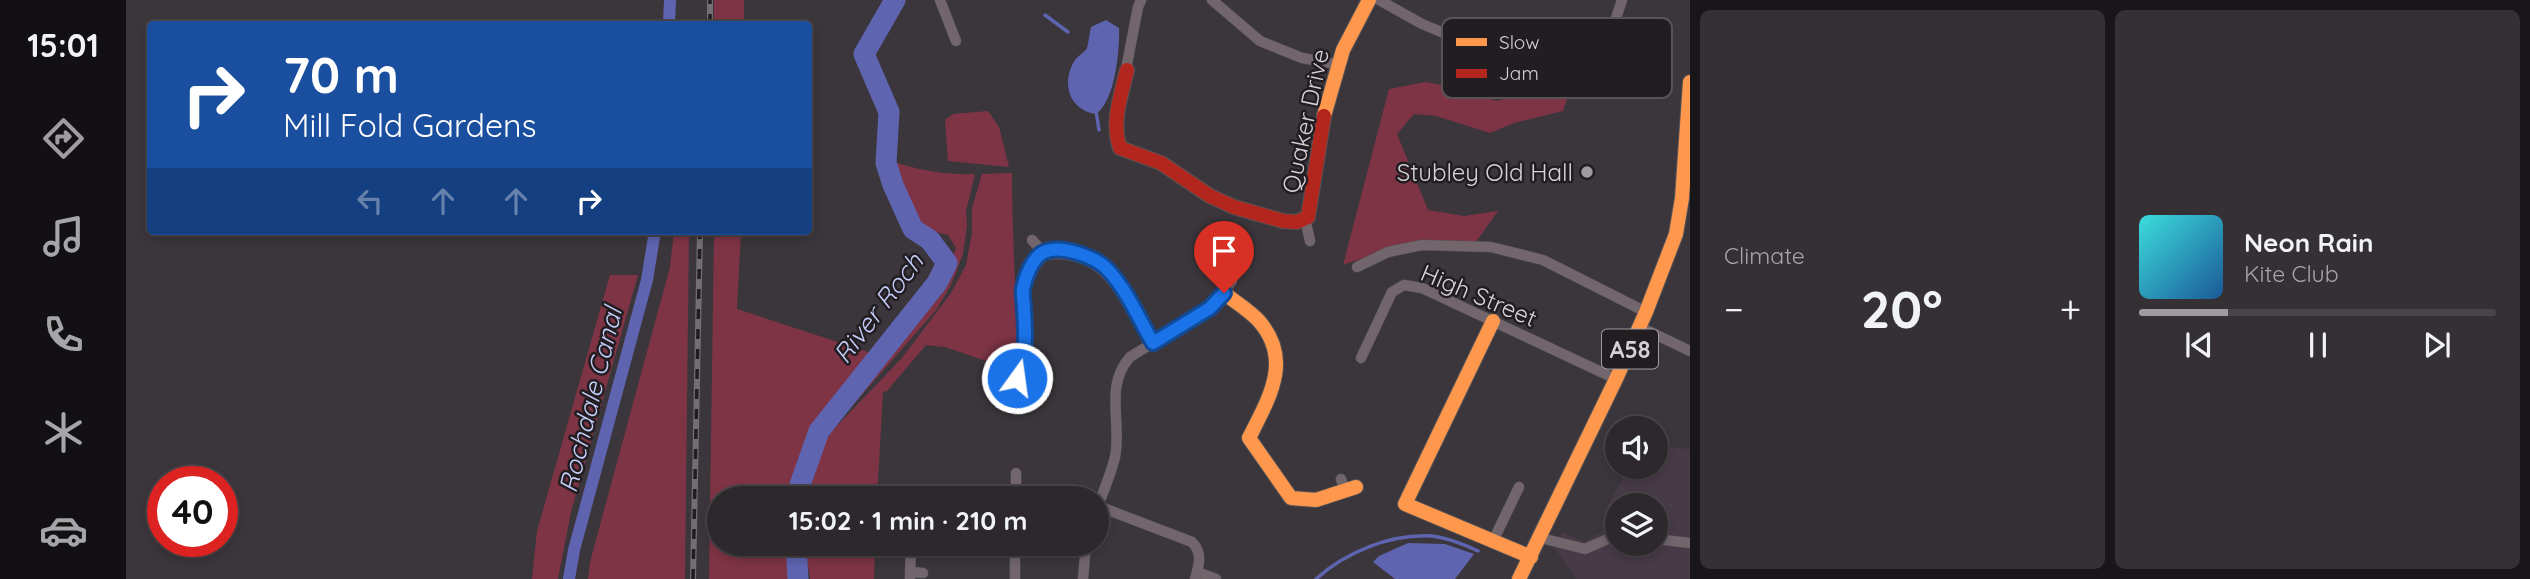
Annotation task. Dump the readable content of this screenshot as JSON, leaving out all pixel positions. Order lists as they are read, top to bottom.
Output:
{
  "streets": {
    "main road": ["Quaker Drive", "A58"],
    "street": ["High Street"]
  },
  "crossings": [
    ["High Street", "A58"]
  ],
  "water": ["River Roch", "Rochdale Canal"],
  "places": ["Stubley Old Hall"],
  "legend": ["Slow", "Jam"],
  "page": {
    "tabs": "15:01",
    "tile": "Climate",
    "turn": ["70 m", "Mill Fold Gardens"],
    "song": ["Neon Rain", "Kite Club"],
    "heat": ["−", "20°", "+"],
    "limit": "40",
    "trip": "15:02 · 1 min · 210 m"
  }
}
